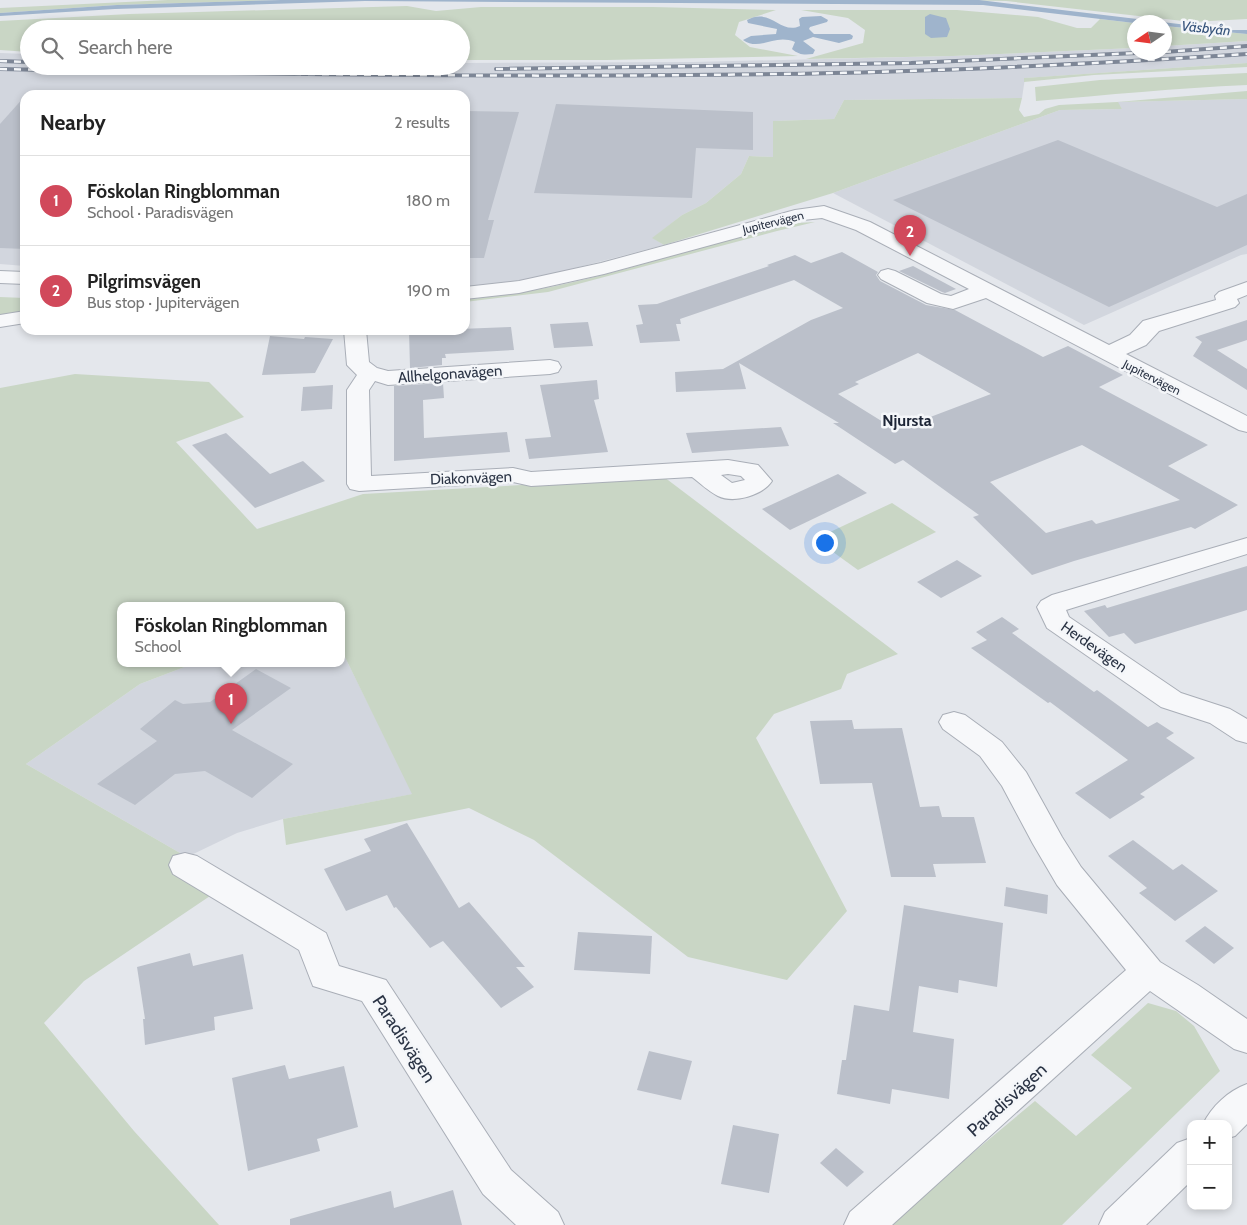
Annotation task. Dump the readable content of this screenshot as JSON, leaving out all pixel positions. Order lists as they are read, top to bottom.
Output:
{
  "streets": {
    "street": [
      "Jupitervägen",
      "Allhelgonavägen",
      "Diakonvägen",
      "Herdevägen",
      "Paradisvägen"
    ]
  },
  "crossings": [
    ["Allhelgonavägen", "Diakonvägen"]
  ],
  "districts": ["Njursta"],
  "water": ["Väsbyån"],
  "north": "left",
  "page": {
    "search": "Search here",
    "heading": ["Nearby", "2 results"],
    "list": [
      {
        "mark": "1",
        "name": "Föskolan Ringblomman",
        "note": "School · Paradisvägen",
        "value": "180 m"
      },
      {
        "mark": "2",
        "name": "Pilgrimsvägen",
        "note": "Bus stop · Jupitervägen",
        "value": "190 m"
      }
    ],
    "pins": ["2", "1"],
    "popup": ["Föskolan Ringblomman", "School"],
    "map_buttons": ["+", "−"]
  }
}
